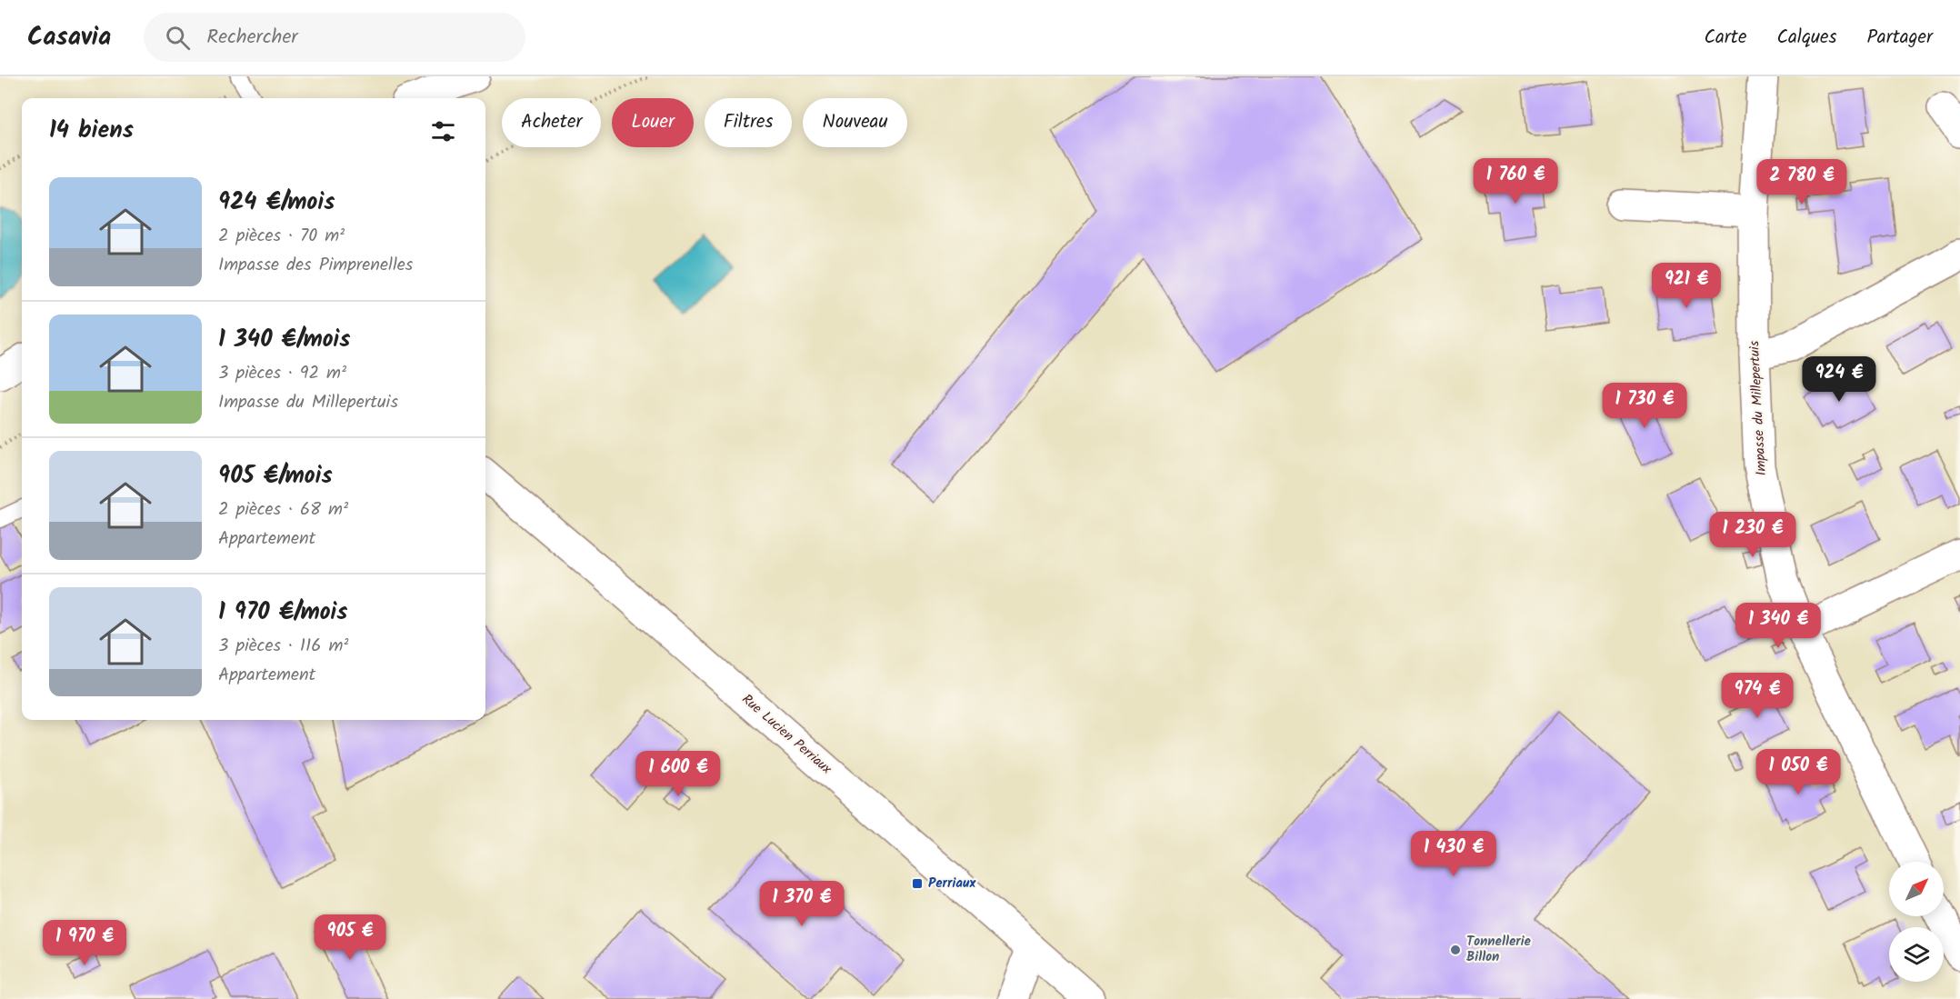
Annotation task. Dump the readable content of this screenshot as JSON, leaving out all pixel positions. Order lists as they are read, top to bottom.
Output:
{
  "streets": {
    "street": ["Impasse du Millepertuis", "Rue Lucien Perriaux"]
  },
  "places": {
    "transit": ["Perriaux"],
    "other": ["Tonnellerie Billon"]
  },
  "north": "top right",
  "page": {
    "header": "Casavia",
    "search": "Rechercher",
    "nav": ["Carte", "Calques", "Partager"],
    "chip": [
      "Acheter",
      "Louer",
      "Filtres",
      "Nouveau"
    ],
    "heading": "14 biens",
    "price": [
      "1 760 €",
      "2 780 €",
      "921 €",
      "924 €",
      "1 730 €",
      "1 230 €",
      "1 340 €",
      "974 €",
      "1 050 €",
      "1 600 €",
      "1 430 €",
      "1 370 €",
      "905 €",
      "1 970 €"
    ],
    "list": [
      {
        "name": "924 €/mois",
        "note": "2 pièces · 70 m² · Impasse des Pimprenelles"
      },
      {
        "name": "1 340 €/mois",
        "note": "3 pièces · 92 m² · Impasse du Millepertuis"
      },
      {
        "name": "905 €/mois",
        "note": "2 pièces · 68 m² · Appartement"
      },
      {
        "name": "1 970 €/mois",
        "note": "3 pièces · 116 m² · Appartement"
      }
    ]
  }
}
